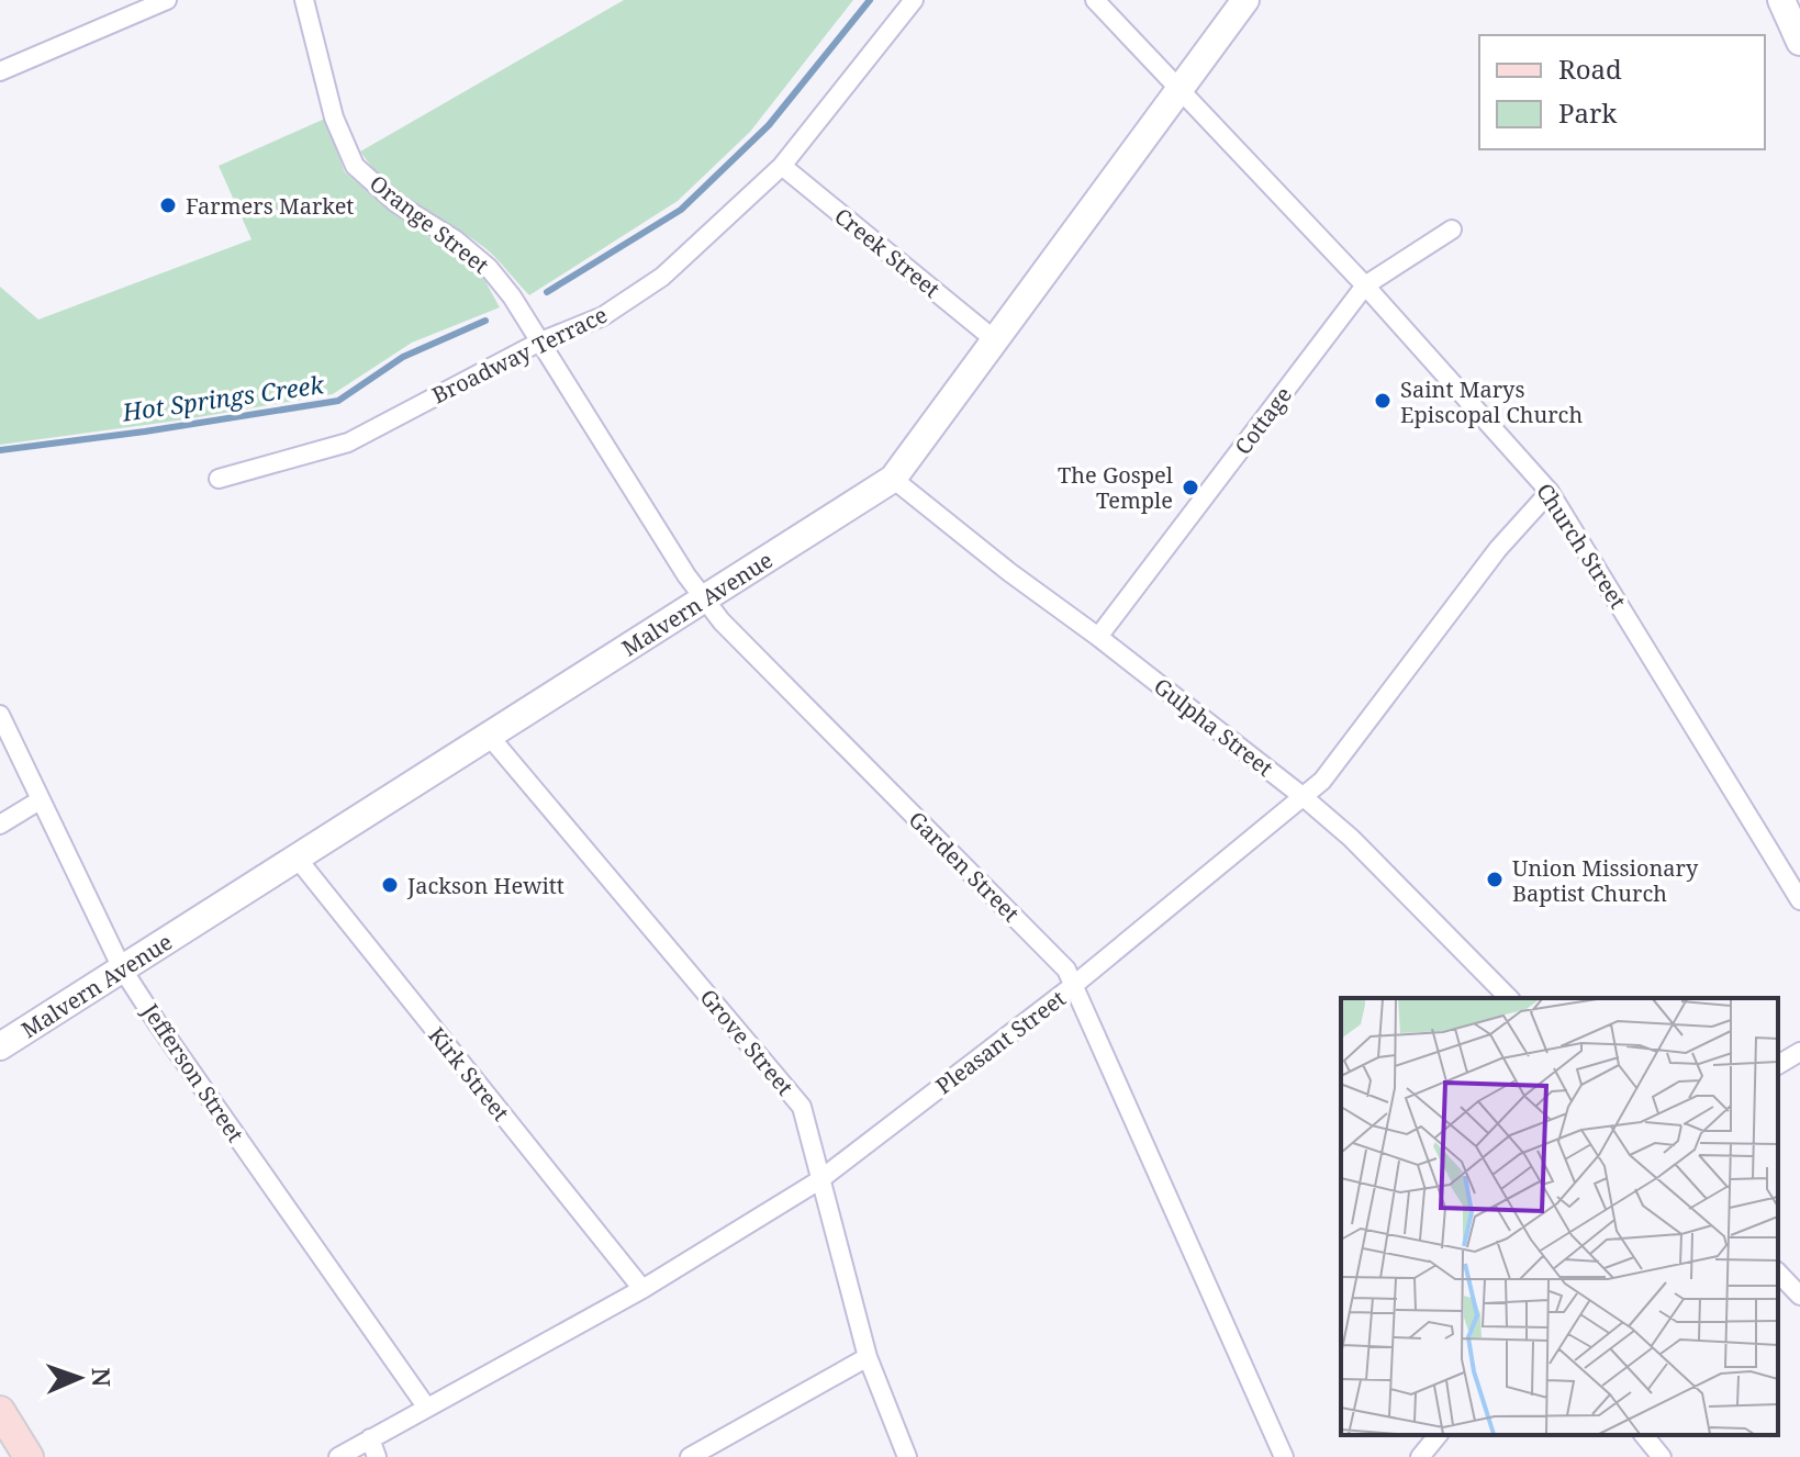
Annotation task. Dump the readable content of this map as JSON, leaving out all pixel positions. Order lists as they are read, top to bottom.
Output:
{
  "streets": {
    "main road": ["Malvern Avenue"],
    "street": [
      "Orange Street",
      "Creek Street",
      "Broadway Terrace",
      "Cottage",
      "Church Street",
      "Gulpha Street",
      "Garden Street",
      "Grove Street",
      "Pleasant Street",
      "Jefferson Street",
      "Kirk Street"
    ]
  },
  "crossings": [
    ["Orange Street", "Broadway Terrace"],
    ["Orange Street", "Garden Street"],
    ["Creek Street", "Broadway Terrace"],
    ["Creek Street", "Malvern Avenue"],
    ["Broadway Terrace", "Garden Street"],
    ["Cottage", "Church Street"],
    ["Cottage", "Gulpha Street"],
    ["Church Street", "Malvern Avenue"],
    ["Church Street", "Pleasant Street"],
    ["Malvern Avenue", "Gulpha Street"],
    ["Malvern Avenue", "Garden Street"],
    ["Malvern Avenue", "Grove Street"],
    ["Malvern Avenue", "Jefferson Street"],
    ["Malvern Avenue", "Kirk Street"],
    ["Gulpha Street", "Pleasant Street"],
    ["Garden Street", "Pleasant Street"],
    ["Grove Street", "Pleasant Street"],
    ["Pleasant Street", "Jefferson Street"],
    ["Pleasant Street", "Kirk Street"]
  ],
  "water": ["Hot Springs Creek"],
  "places": [
    "Farmers Market",
    "Saint Marys Episcopal Church",
    "The Gospel Temple",
    "Union Missionary Baptist Church",
    "Jackson Hewitt"
  ],
  "legend": ["Road", "Park"],
  "north": "right"
}
